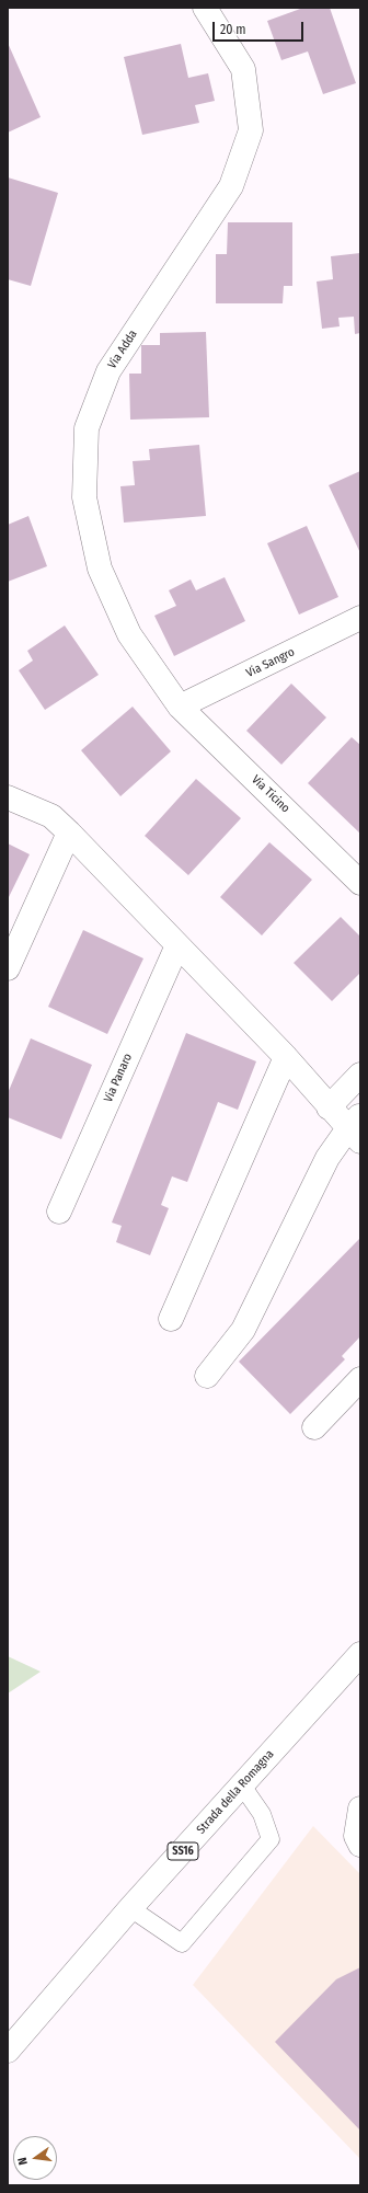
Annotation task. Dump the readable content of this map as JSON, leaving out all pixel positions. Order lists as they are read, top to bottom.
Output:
{
  "streets": {
    "street": [
      "Via Adda",
      "Via Sangro",
      "Via Ticino",
      "Via Panaro",
      "Strada della Romagna",
      "SS16"
    ]
  },
  "crossings": [
    ["Via Adda", "Via Sangro"],
    ["Via Adda", "Via Ticino"],
    ["Via Sangro", "Via Ticino"]
  ],
  "scale_bar": "20 m",
  "north": "left"
}
